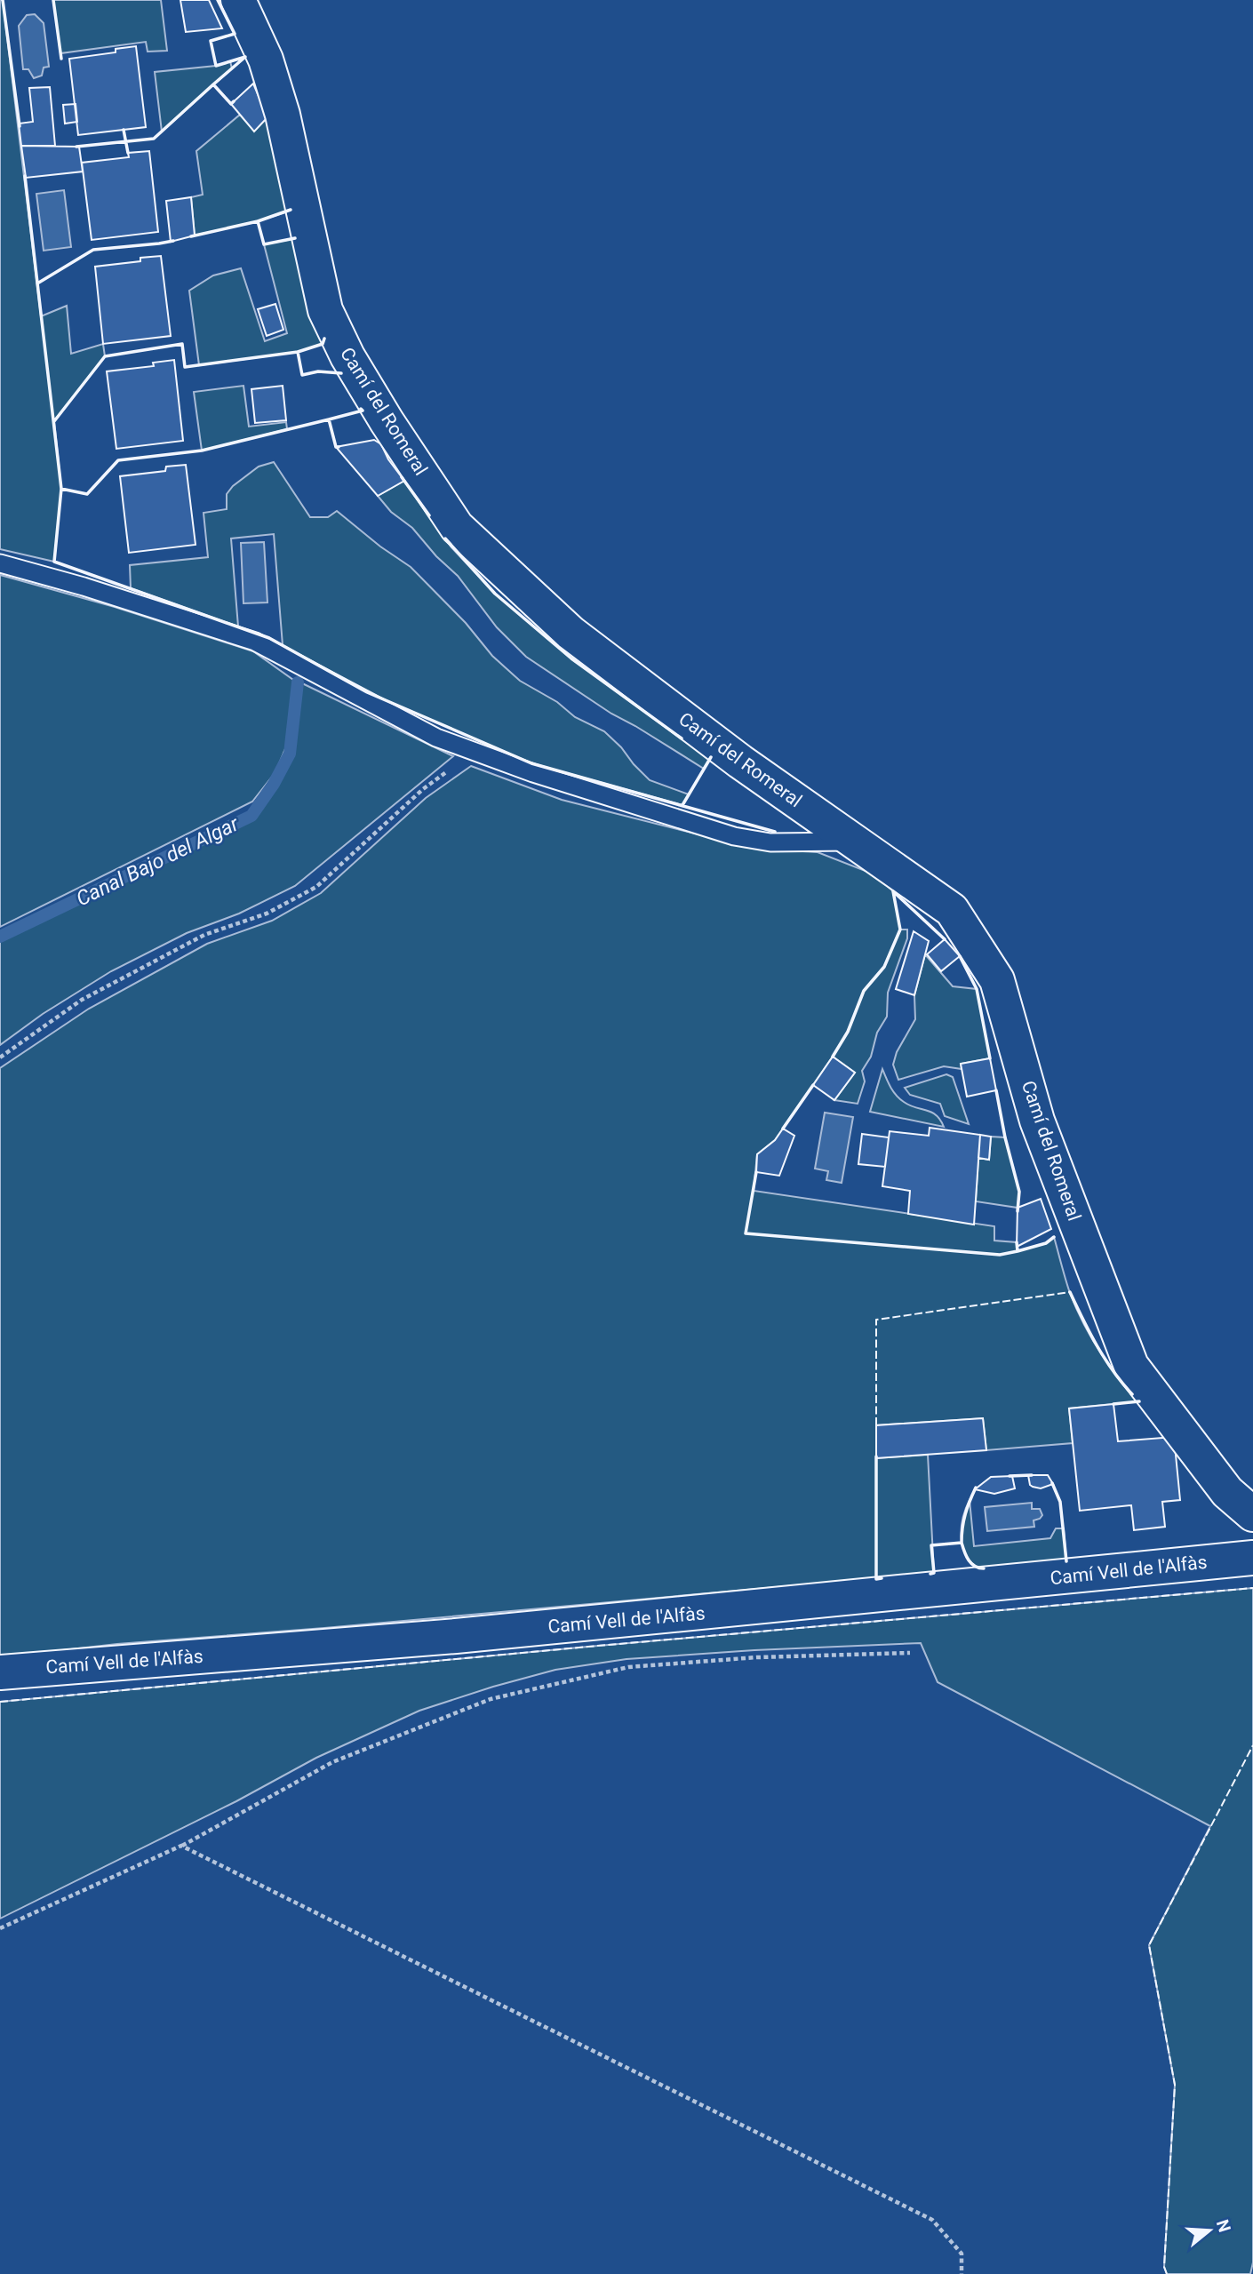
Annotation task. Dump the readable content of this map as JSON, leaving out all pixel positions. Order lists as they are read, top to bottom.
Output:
{
  "streets": {
    "street": ["Camí del Romeral", "Camí Vell de l'Alfàs"]
  },
  "water": ["Canal Bajo del Algar"],
  "north": "right"
}
